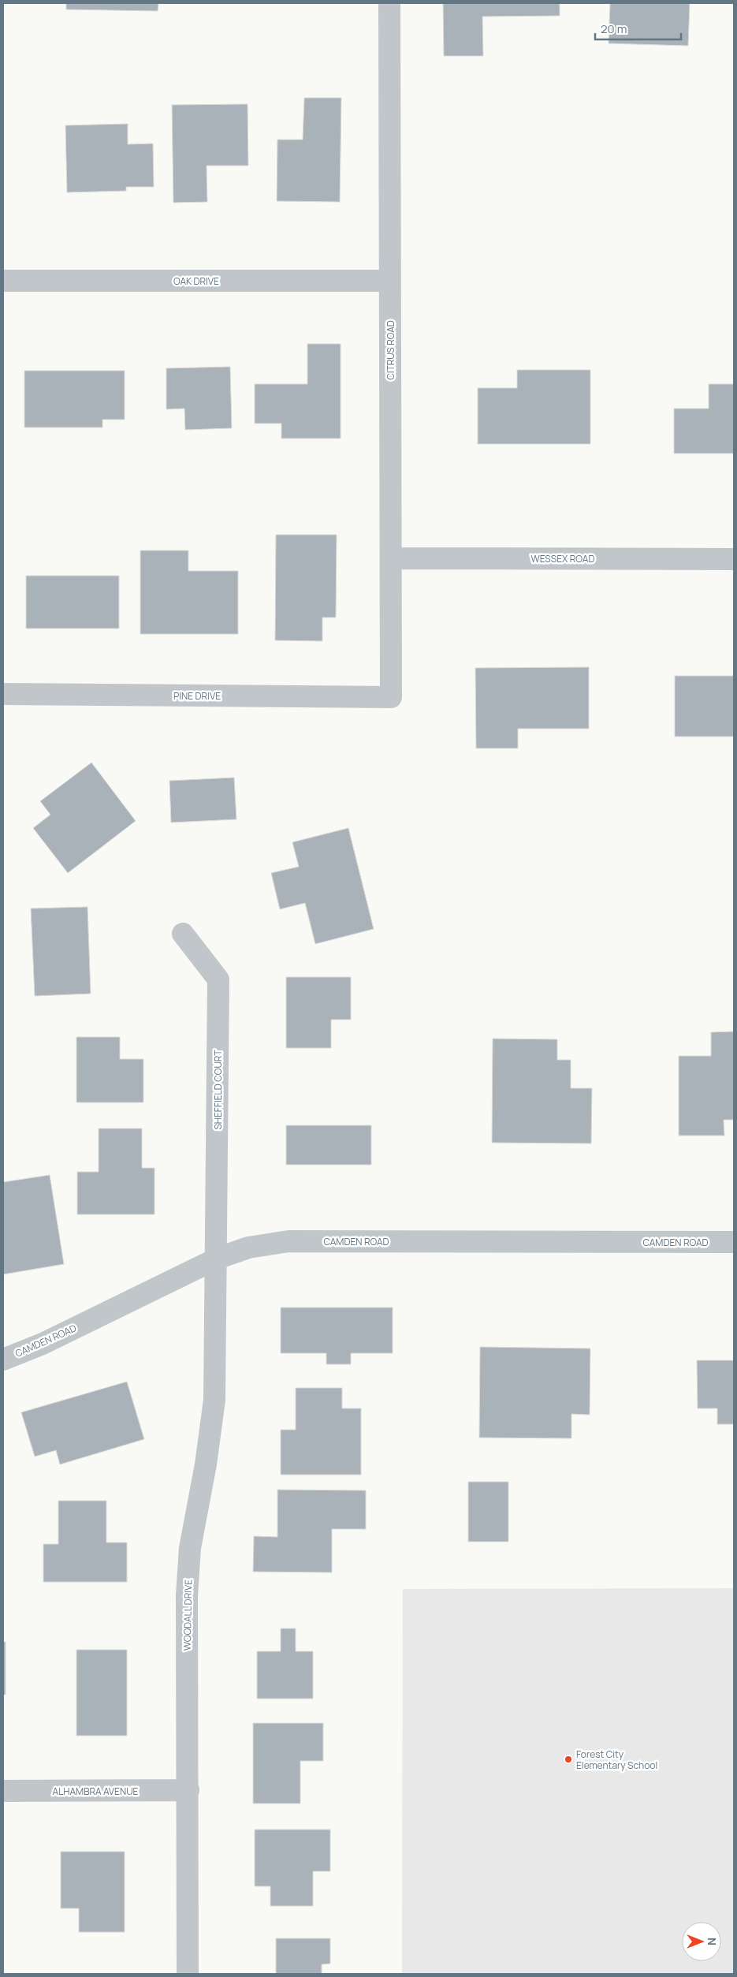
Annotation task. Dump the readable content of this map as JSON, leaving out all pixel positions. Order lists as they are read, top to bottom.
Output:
{
  "streets": {
    "street": [
      "OAK DRIVE",
      "CITRUS ROAD",
      "WESSEX ROAD",
      "PINE DRIVE",
      "SHEFFIELD COURT",
      "CAMDEN ROAD",
      "WOODALL DRIVE",
      "ALHAMBRA AVENUE"
    ]
  },
  "crossings": [
    ["OAK DRIVE", "CITRUS ROAD"],
    ["CITRUS ROAD", "WESSEX ROAD"],
    ["CITRUS ROAD", "PINE DRIVE"],
    ["SHEFFIELD COURT", "CAMDEN ROAD"],
    ["SHEFFIELD COURT", "WOODALL DRIVE"],
    ["CAMDEN ROAD", "WOODALL DRIVE"],
    ["WOODALL DRIVE", "ALHAMBRA AVENUE"]
  ],
  "places": ["Forest City Elementary School"],
  "scale_bar": "20 m",
  "north": "right"
}
